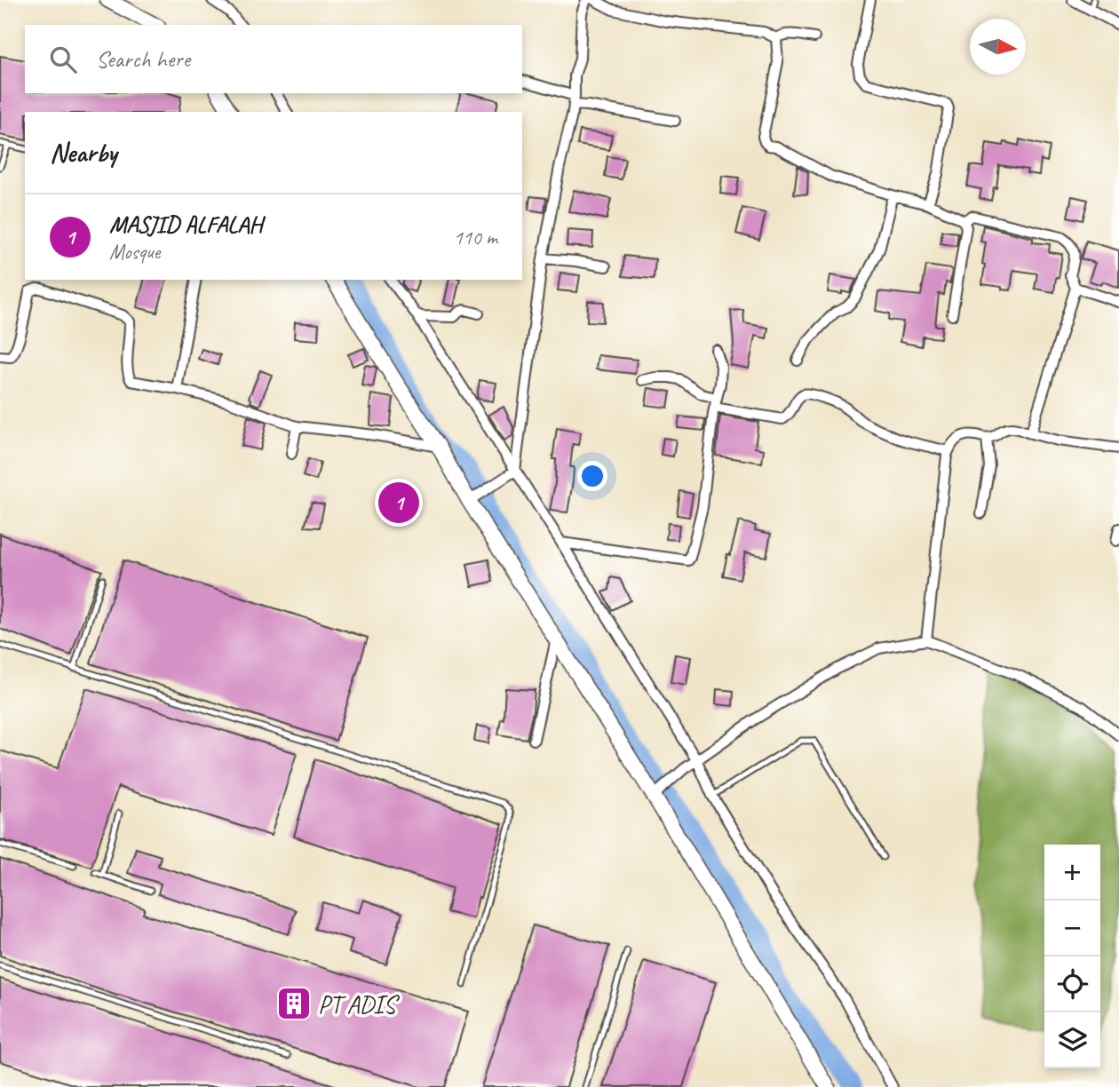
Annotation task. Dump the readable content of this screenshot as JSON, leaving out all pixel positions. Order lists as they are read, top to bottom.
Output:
{
  "places": {
    "building": ["PT ADIS"]
  },
  "north": "right",
  "page": {
    "search": "Search here",
    "heading": "Nearby",
    "list": [
      {
        "mark": "1",
        "name": "MASJID ALFALAH",
        "note": "Mosque",
        "value": "110 m"
      }
    ],
    "pins": "1",
    "map_buttons": ["+", "−"]
  }
}
